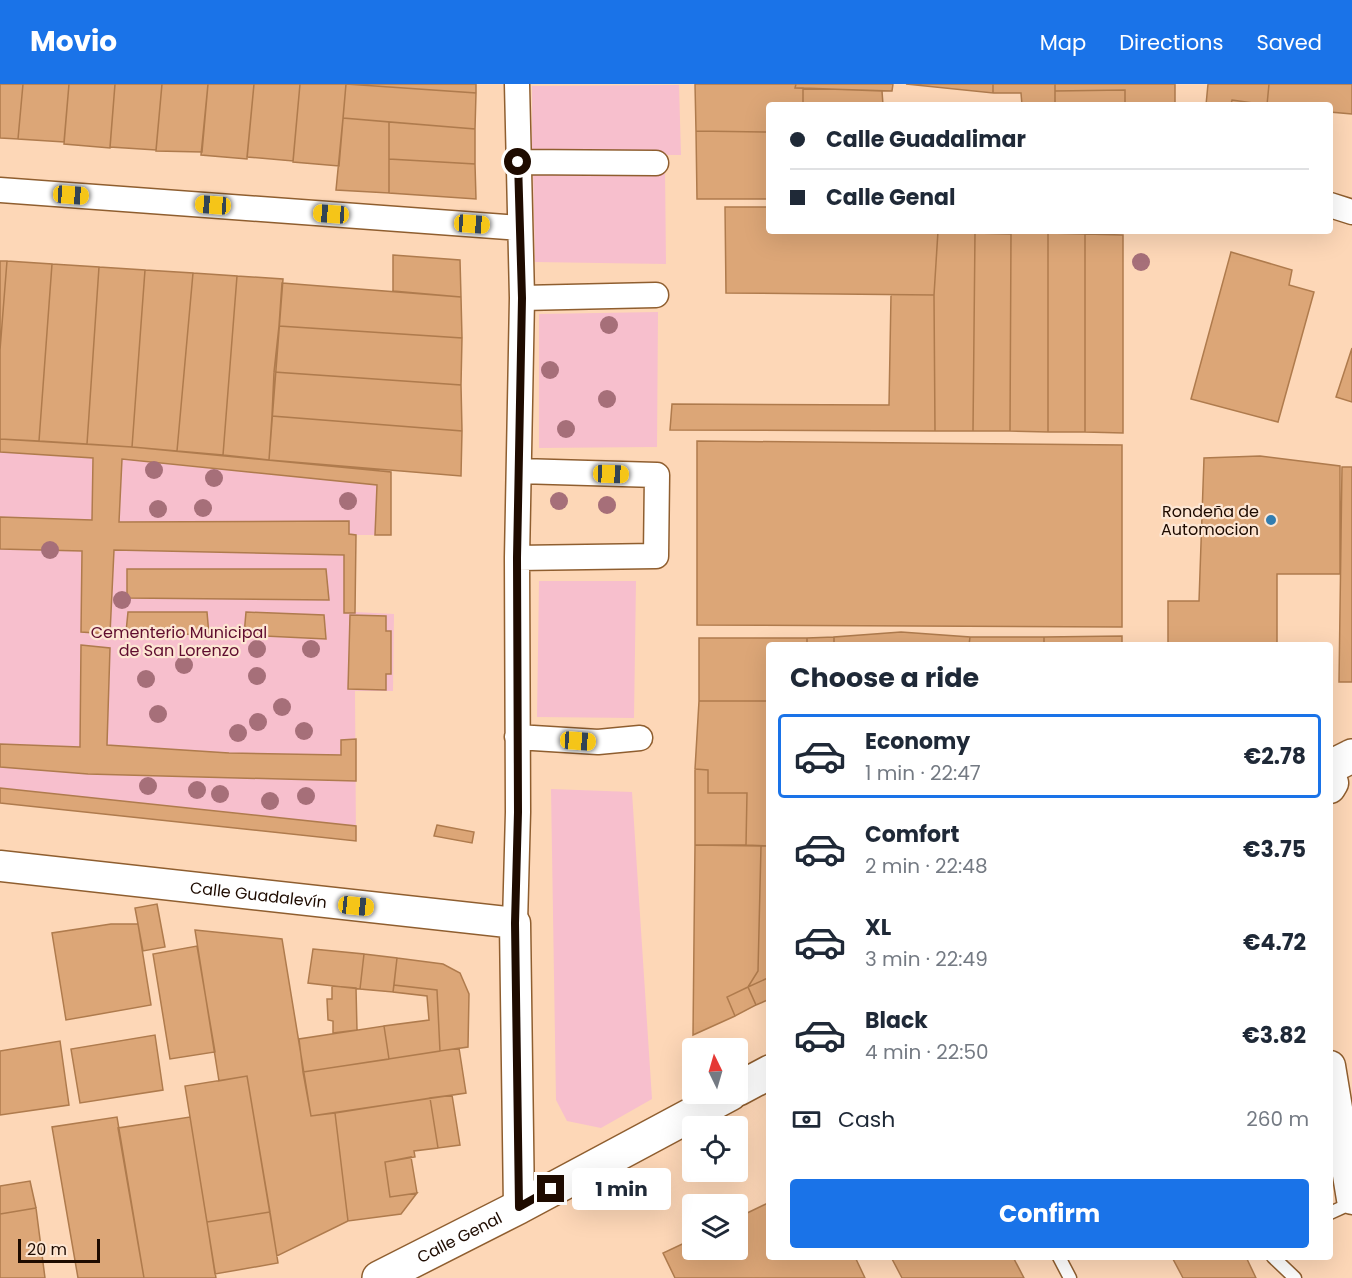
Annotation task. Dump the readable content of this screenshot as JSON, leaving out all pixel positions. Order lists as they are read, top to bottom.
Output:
{
  "streets": {
    "main road": ["Calle Genal"],
    "street": ["Calle Guadalevín"]
  },
  "parks": ["Cementerio Municipal de San Lorenzo"],
  "places": ["Rondeña de Automocion"],
  "scale_bar": "20 m",
  "north": "top",
  "page": {
    "header": "Movio",
    "nav": ["Map", "Directions", "Saved"],
    "banner": ["Calle Guadalimar", "Calle Genal"],
    "heading": "Choose a ride",
    "list": [
      {
        "name": "Economy",
        "note": "1 min · 22:47",
        "value": "€2.78"
      },
      {
        "name": "Comfort",
        "note": "2 min · 22:48",
        "value": "€3.75"
      },
      {
        "name": "XL",
        "note": "3 min · 22:49",
        "value": "€4.72"
      },
      {
        "name": "Black",
        "note": "4 min · 22:50",
        "value": "€3.82"
      }
    ],
    "pay": ["Cash", "260 m"],
    "buttons": "Confirm",
    "bubble": "1 min",
    "scale": "20 m"
  }
}
